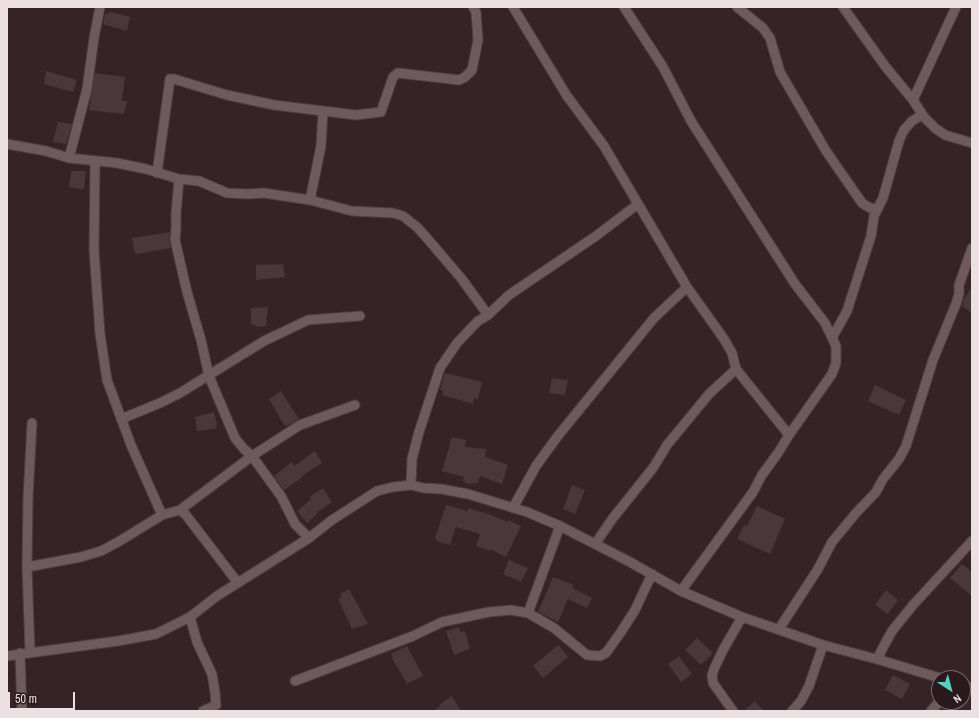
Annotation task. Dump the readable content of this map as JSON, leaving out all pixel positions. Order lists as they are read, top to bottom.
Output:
{
  "scale_bar": "50 m",
  "north": "bottom right"
}
